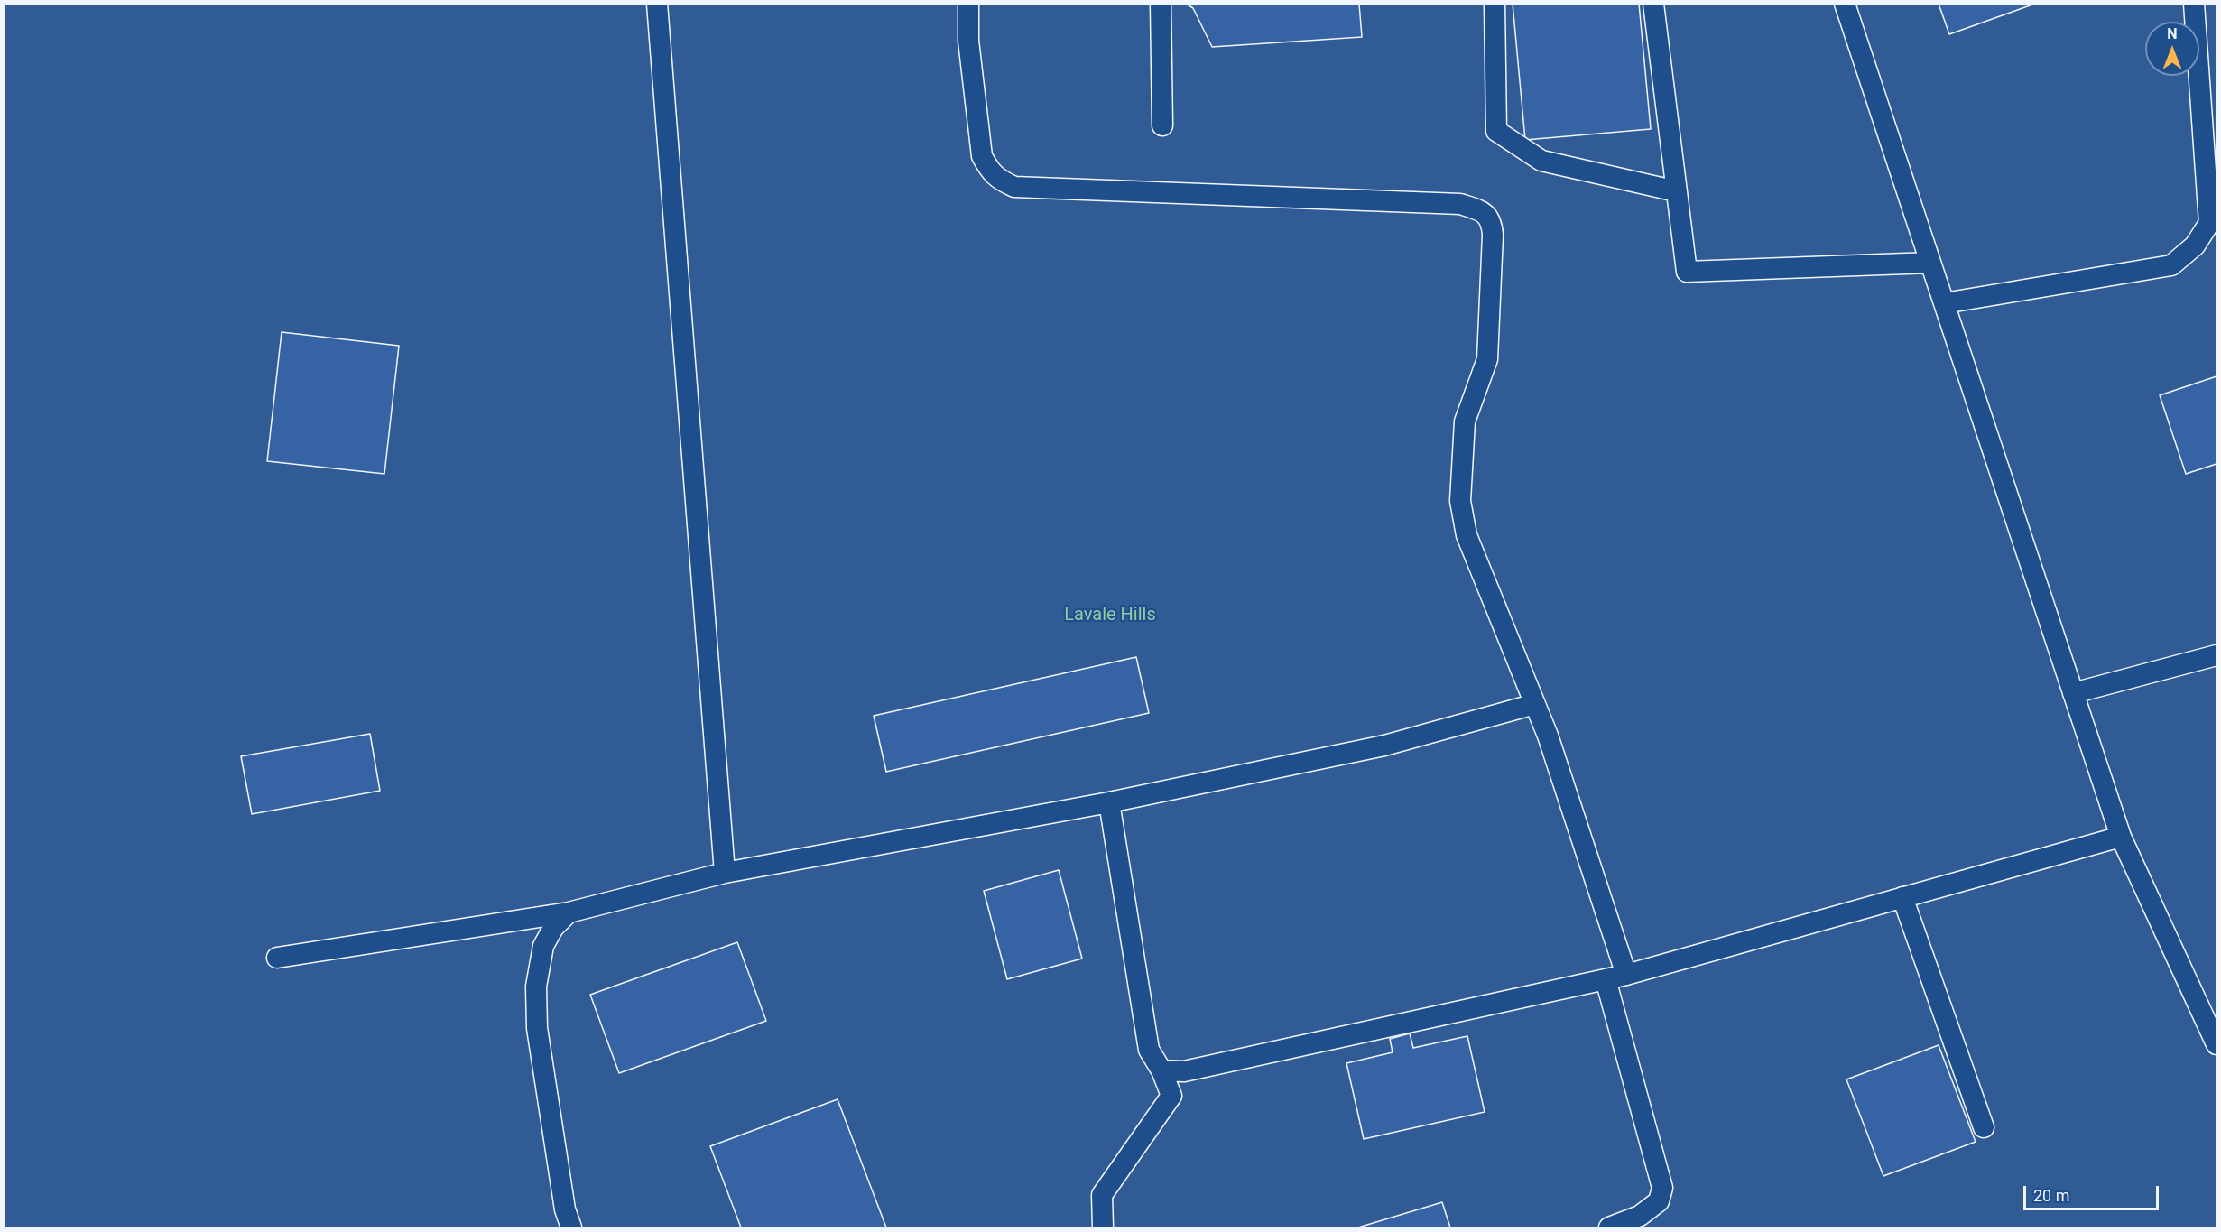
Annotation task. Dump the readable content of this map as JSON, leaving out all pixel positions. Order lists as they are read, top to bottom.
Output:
{
  "parks": ["Lavale Hills"],
  "scale_bar": "20 m",
  "north": "top"
}
